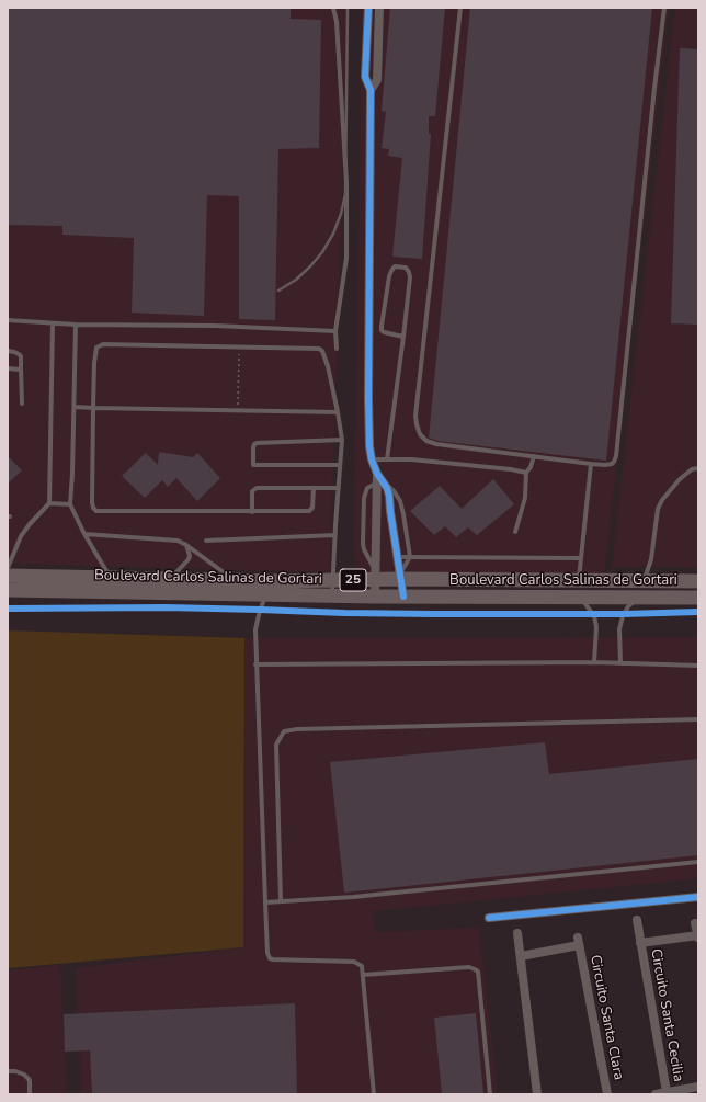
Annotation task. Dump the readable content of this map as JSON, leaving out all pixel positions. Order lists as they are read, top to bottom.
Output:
{
  "streets": {
    "main road": ["Boulevard Carlos Salinas de Gortari", "25"],
    "street": ["Circuito Santa Cecilia", "Circuito Santa Clara"]
  }
}
